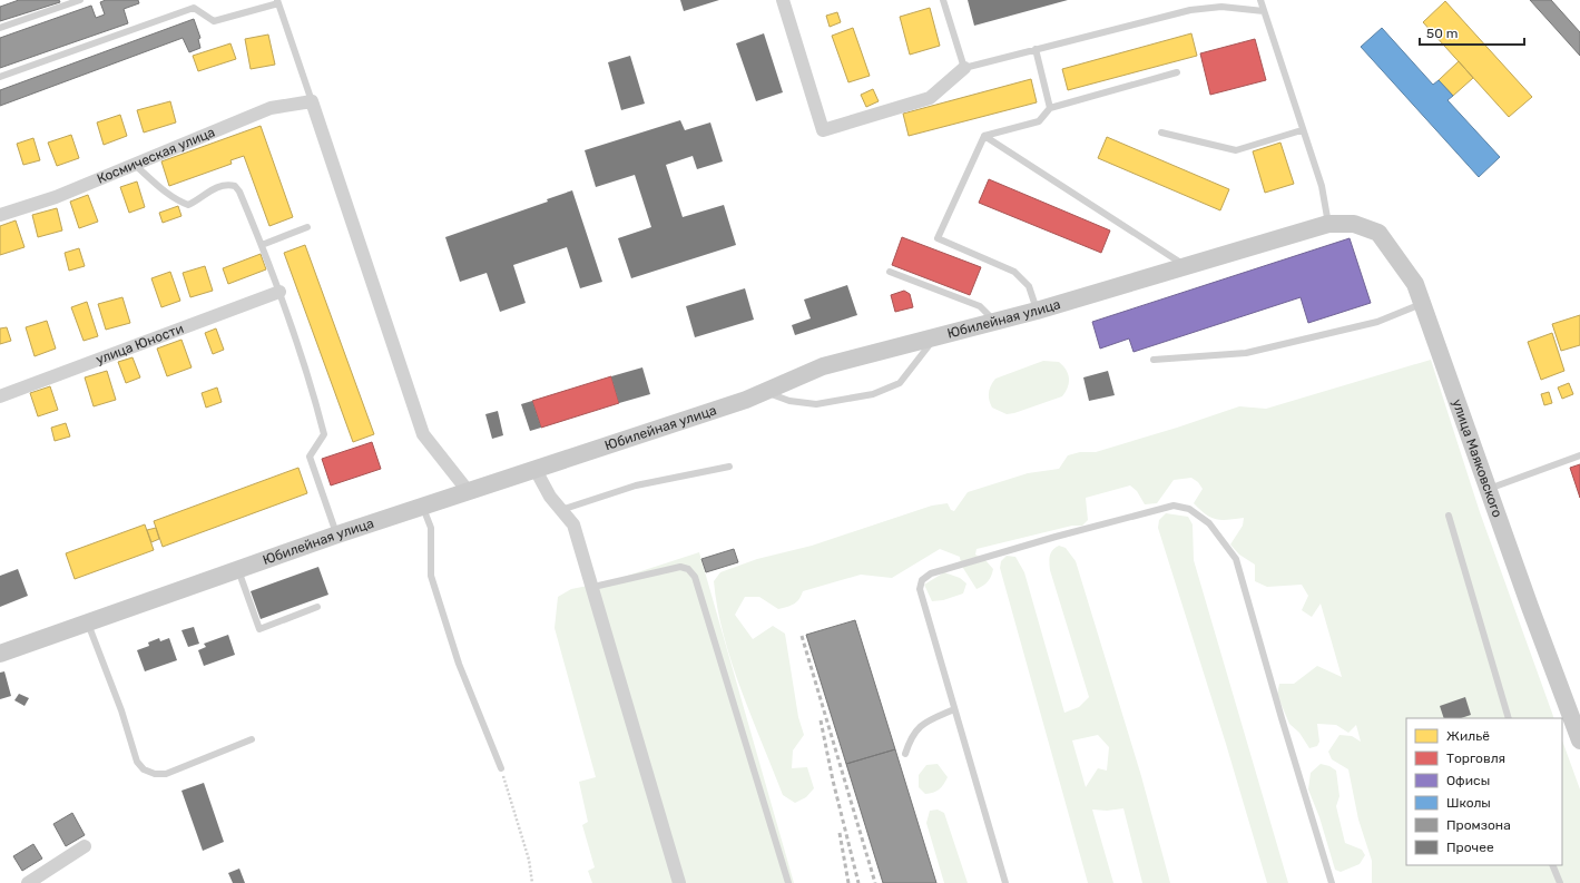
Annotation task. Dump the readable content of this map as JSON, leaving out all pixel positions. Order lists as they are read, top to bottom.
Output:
{
  "streets": {
    "street": [
      "Космическая улица",
      "Юбилейная улица",
      "улица Юности",
      "улица Маяковского"
    ]
  },
  "crossings": [
    ["Юбилейная улица", "улица Маяковского"]
  ],
  "legend": [
    "Жильё",
    "Торговля",
    "Офисы",
    "Школы",
    "Промзона",
    "Прочее"
  ],
  "scale_bar": "50 m"
}
